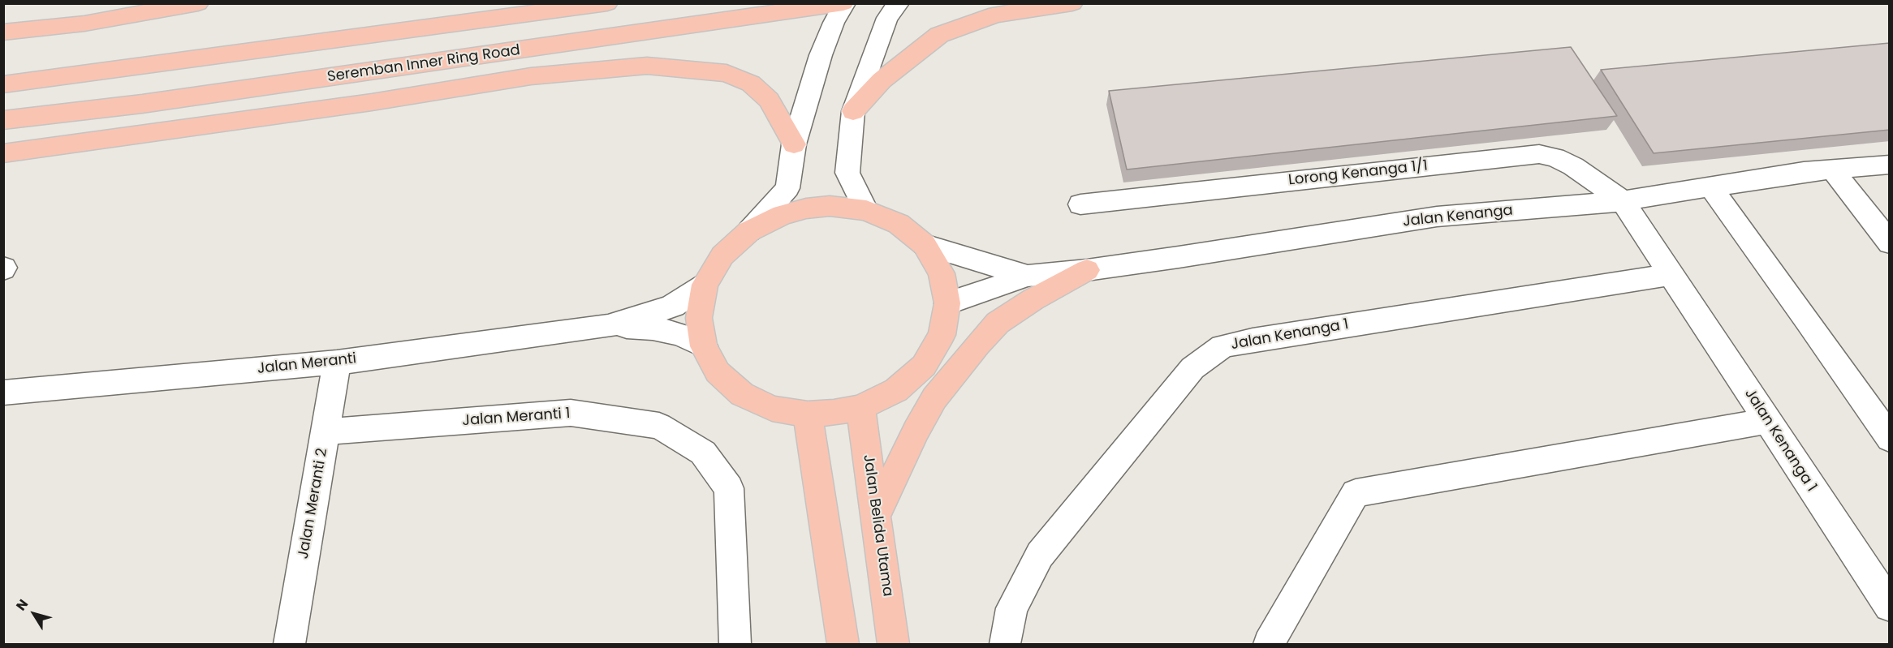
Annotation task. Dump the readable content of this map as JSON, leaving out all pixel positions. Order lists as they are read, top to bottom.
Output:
{
  "streets": {
    "main road": ["Seremban Inner Ring Road", "Jalan Belida Utama"],
    "street": [
      "Lorong Kenanga 1/1",
      "Jalan Kenanga",
      "Jalan Kenanga 1",
      "Jalan Meranti",
      "Jalan Meranti 1",
      "Jalan Meranti 2"
    ]
  },
  "crossings": [
    ["Lorong Kenanga 1/1", "Jalan Kenanga"],
    ["Lorong Kenanga 1/1", "Jalan Kenanga 1"],
    ["Jalan Kenanga", "Jalan Kenanga 1"],
    ["Jalan Meranti", "Jalan Meranti 2"],
    ["Jalan Meranti 1", "Jalan Meranti 2"]
  ],
  "north": "top left"
}
